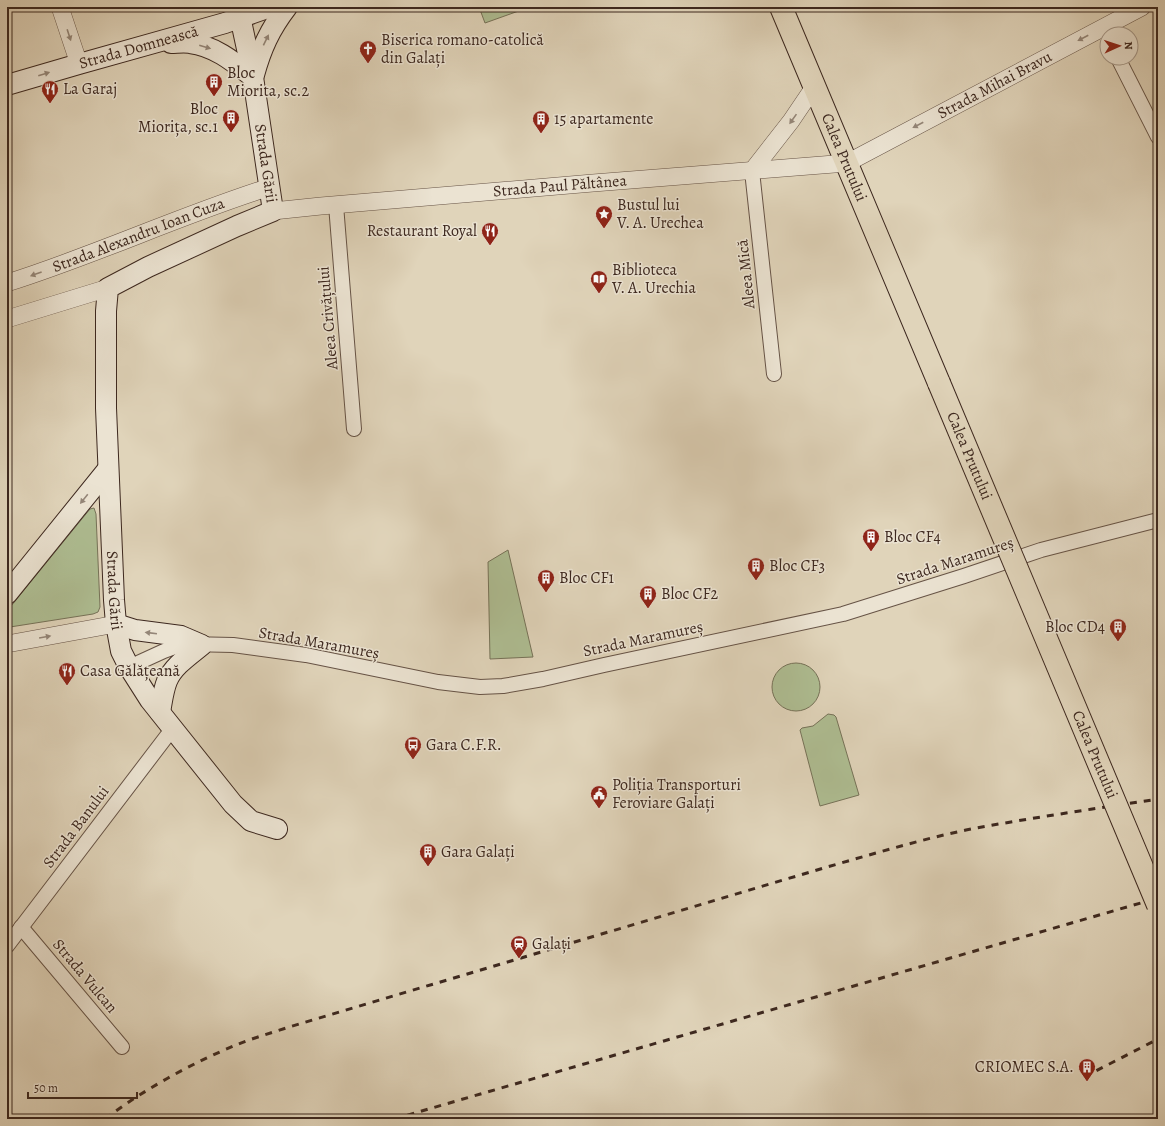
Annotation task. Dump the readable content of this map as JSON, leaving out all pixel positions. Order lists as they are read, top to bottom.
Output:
{
  "streets": {
    "main road": ["Strada Domnească", "Calea Prutului", "Strada Gării"],
    "street": [
      "Strada Mihai Bravu",
      "Strada Paul Păltânea",
      "Strada Alexandru Ioan Cuza",
      "Aleea Mică",
      "Aleea Crivățului",
      "Strada Maramureș",
      "Strada Banului",
      "Strada Vulcan"
    ]
  },
  "crossings": [
    ["Strada Domnească", "Strada Gării"],
    ["Strada Mihai Bravu", "Calea Prutului"],
    ["Strada Mihai Bravu", "Strada Paul Păltânea"],
    ["Calea Prutului", "Strada Paul Păltânea"],
    ["Strada Gării", "Strada Paul Păltânea"],
    ["Strada Gării", "Strada Alexandru Ioan Cuza"],
    ["Strada Gării", "Strada Maramureș"],
    ["Strada Gării", "Strada Banului"],
    ["Strada Paul Păltânea", "Aleea Mică"],
    ["Strada Paul Păltânea", "Aleea Crivățului"],
    ["Strada Banului", "Strada Vulcan"]
  ],
  "one_way": ["Strada Mihai Bravu", "Strada Alexandru Ioan Cuza"],
  "places": {
    "church": ["Biserica romano-catolică din Galați"],
    "building": [
      "Bloc Miorita, sc.2",
      "Bloc Miorița, sc.1",
      "15 apartamente",
      "Bloc CF4",
      "Bloc CF3",
      "Bloc CF1",
      "Bloc CF2",
      "Bloc CD4",
      "Gara Galați",
      "CRIOMEC S.A."
    ],
    "restaurant": ["La Garaj", "Restaurant Royal", "Casa Gălățeană"],
    "place": ["Bustul lui V. A. Urechea"],
    "library": ["Biblioteca V. A. Urechia"],
    "bus stop": ["Gara C.F.R."],
    "public building": ["Poliția Transporturi Feroviare Galați"],
    "station": ["Galați"]
  },
  "scale_bar": "50 m",
  "north": "right"
}
